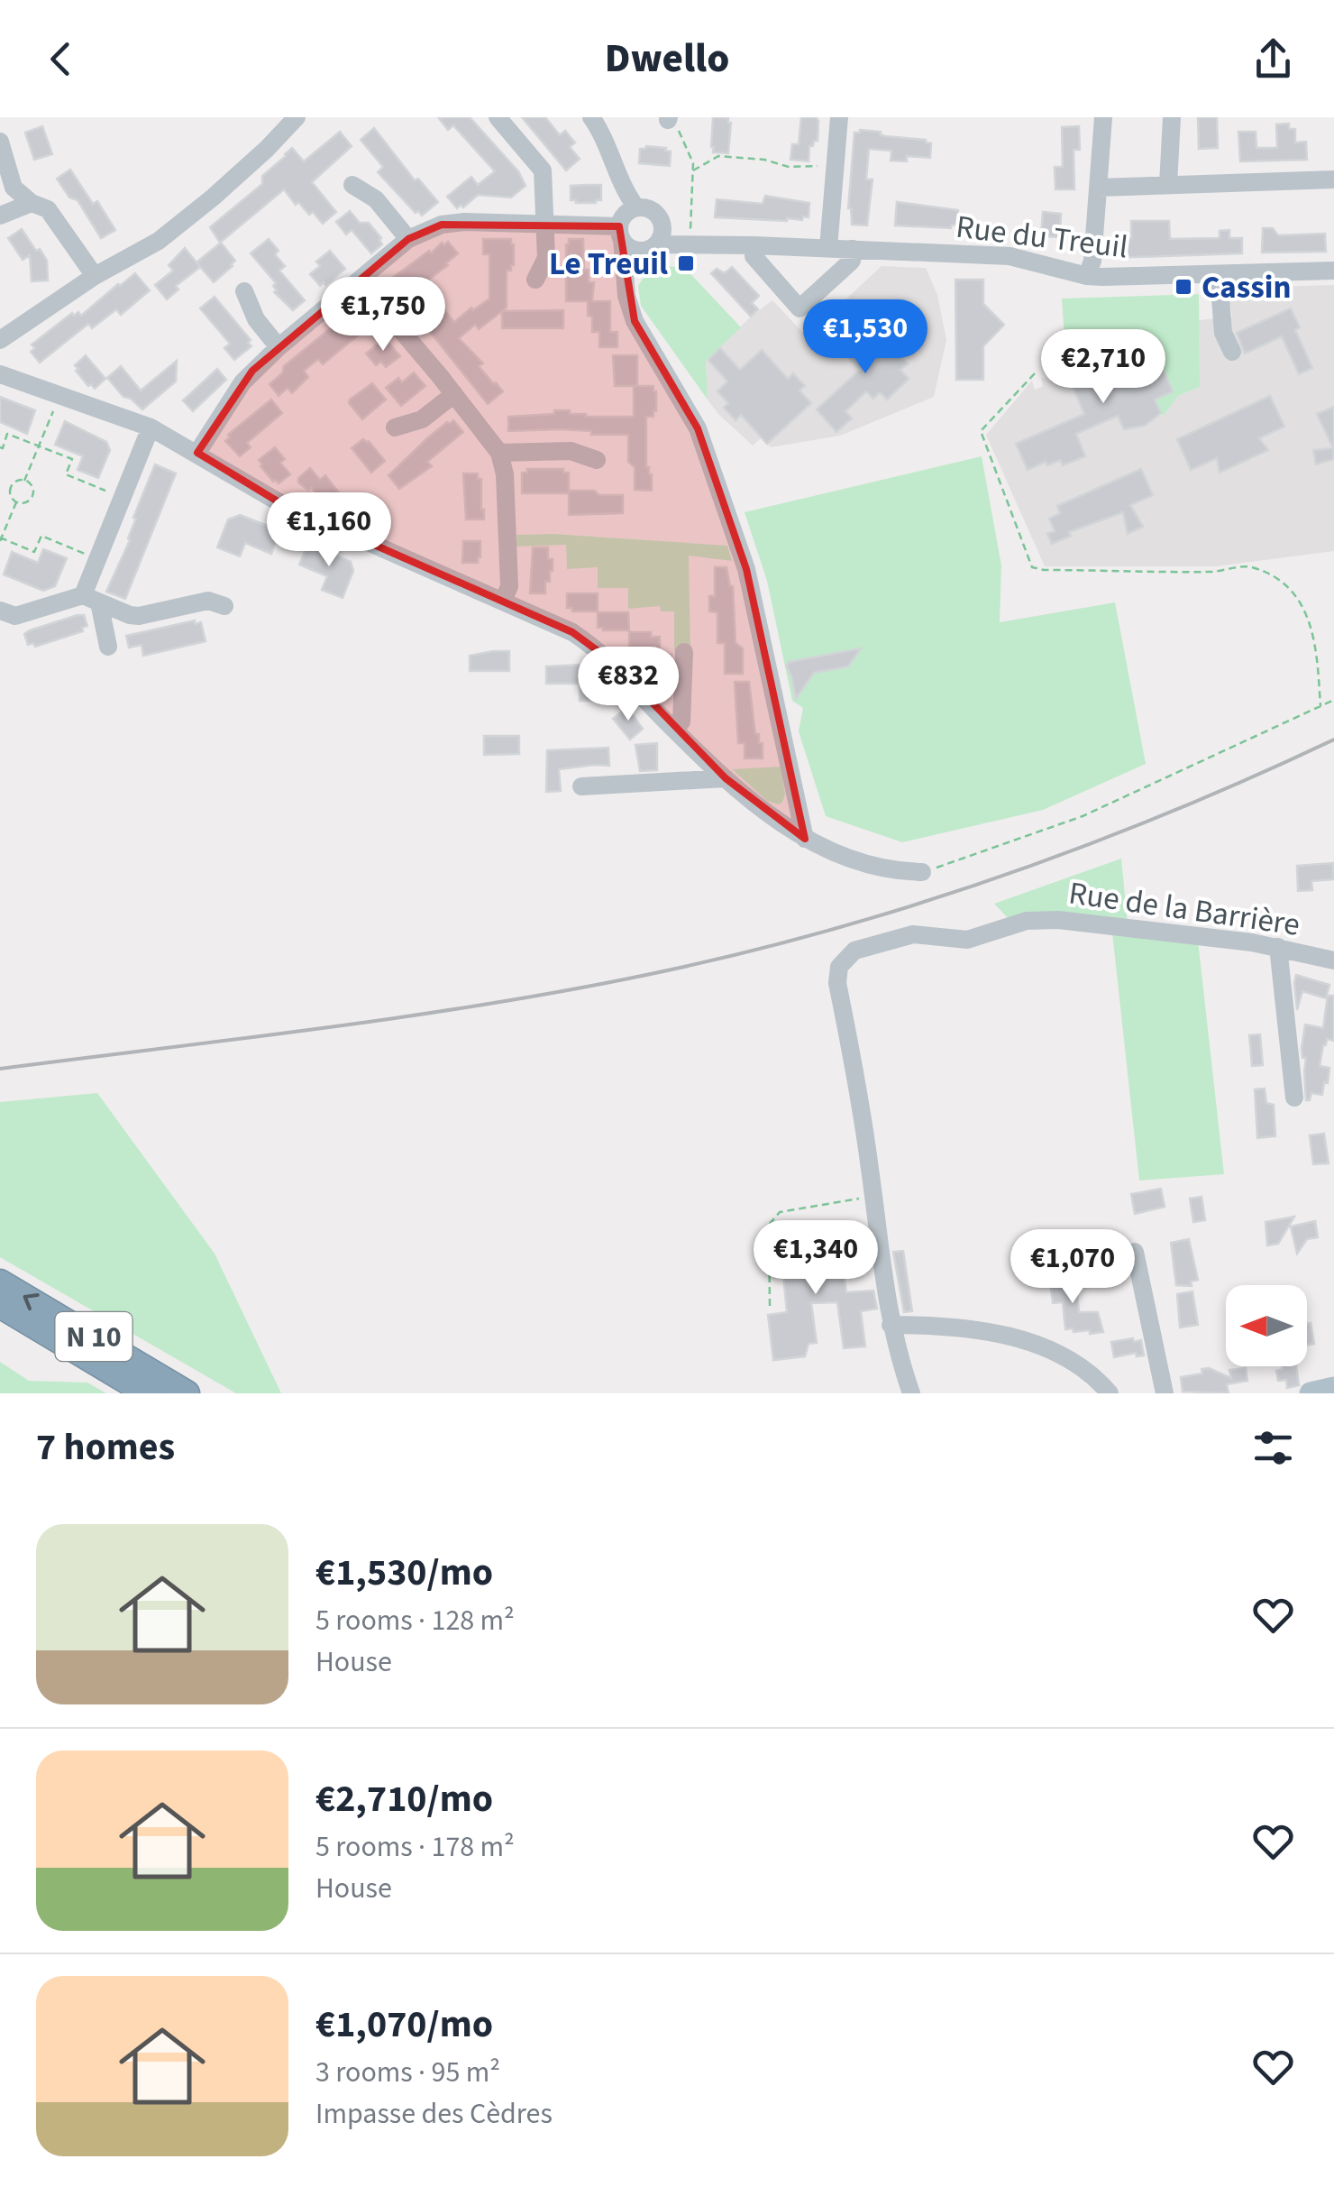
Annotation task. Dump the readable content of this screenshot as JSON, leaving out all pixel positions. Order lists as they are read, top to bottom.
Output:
{
  "streets": {
    "highway": ["N 10"],
    "street": ["Rue du Treuil", "Rue de la Barrière"]
  },
  "places": {
    "transit": ["Le Treuil", "Cassin"]
  },
  "north": "left",
  "page": {
    "header": "Dwello",
    "price": [
      "€1,750",
      "€1,530",
      "€2,710",
      "€1,160",
      "€832",
      "€1,340",
      "€1,070"
    ],
    "heading": "7 homes",
    "list": [
      {
        "name": "€1,530/mo",
        "note": "5 rooms · 128 m² · House"
      },
      {
        "name": "€2,710/mo",
        "note": "5 rooms · 178 m² · House"
      },
      {
        "name": "€1,070/mo",
        "note": "3 rooms · 95 m² · Impasse des Cèdres"
      }
    ]
  }
}
